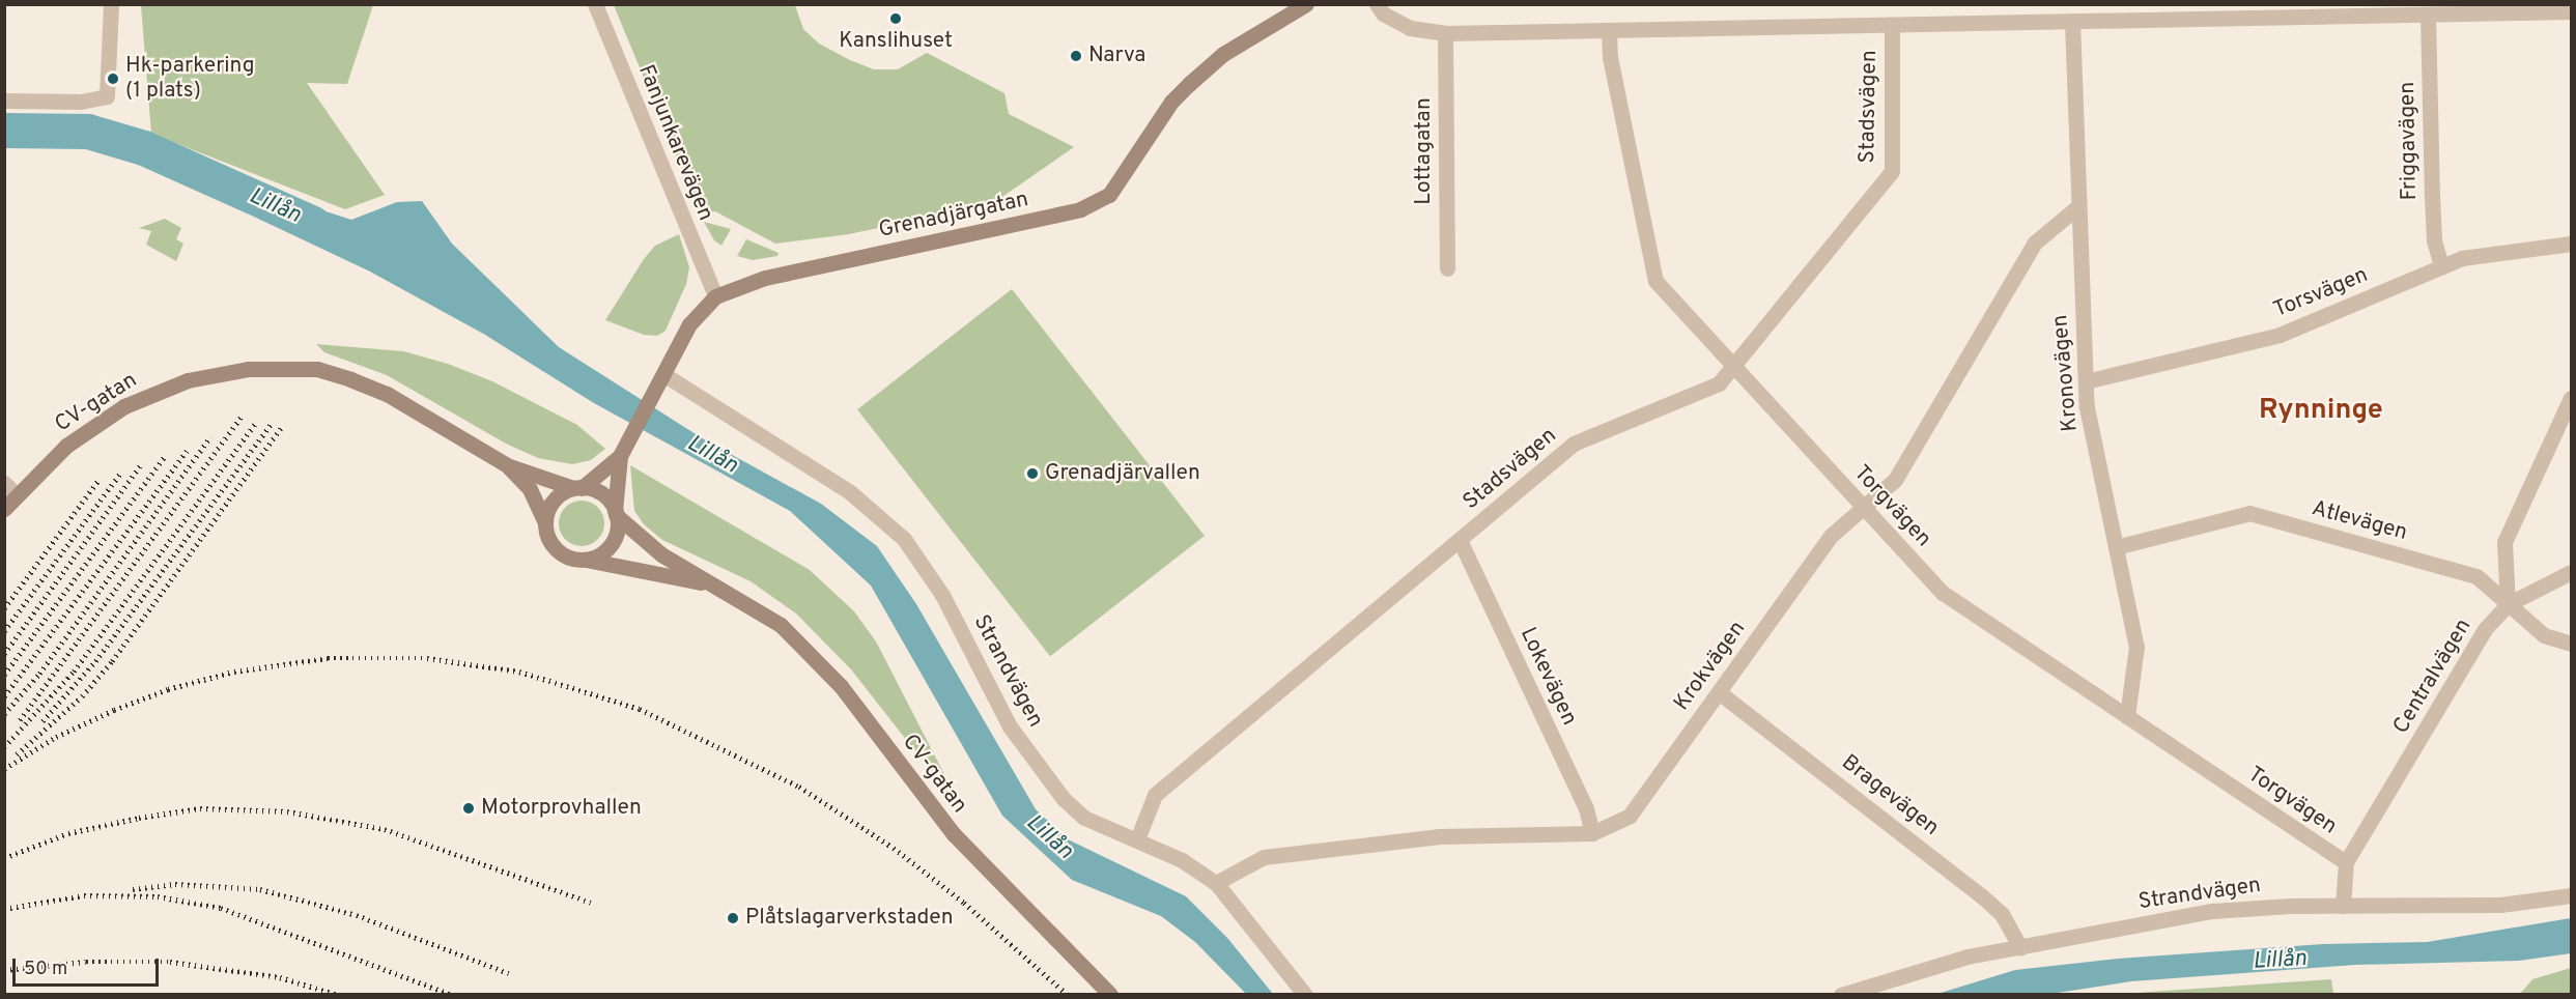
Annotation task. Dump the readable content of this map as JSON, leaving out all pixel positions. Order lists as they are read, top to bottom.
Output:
{
  "streets": {
    "street": [
      "Stadsvägen",
      "Friggavägen",
      "Fanjunkarevägen",
      "Lottagatan",
      "Grenadjärgatan",
      "Torsvägen",
      "Kronovägen",
      "CV-gatan",
      "Torgvägen",
      "Atlevägen",
      "Krokvägen",
      "Strandvägen",
      "Lokevägen",
      "Centralvägen",
      "Bragevägen"
    ]
  },
  "crossings": [
    ["Stadsvägen", "Torgvägen"],
    ["Stadsvägen", "Strandvägen"],
    ["Stadsvägen", "Lokevägen"],
    ["Friggavägen", "Torsvägen"],
    ["Fanjunkarevägen", "Grenadjärgatan"],
    ["Grenadjärgatan", "CV-gatan"],
    ["Grenadjärgatan", "Strandvägen"],
    ["Torsvägen", "Kronovägen"],
    ["Kronovägen", "Torgvägen"],
    ["Kronovägen", "Atlevägen"],
    ["Kronovägen", "Krokvägen"],
    ["Torgvägen", "Krokvägen"],
    ["Torgvägen", "Centralvägen"],
    ["Atlevägen", "Centralvägen"],
    ["Krokvägen", "Strandvägen"],
    ["Krokvägen", "Lokevägen"],
    ["Krokvägen", "Bragevägen"],
    ["Strandvägen", "Centralvägen"],
    ["Strandvägen", "Bragevägen"]
  ],
  "districts": ["Rynninge"],
  "water": ["Lillån"],
  "places": [
    "Kanslihuset",
    "Narva",
    "Hk-parkering (1 plats)",
    "Grenadjärvallen",
    "Motorprovhallen",
    "Plåtslagarverkstaden"
  ],
  "scale_bar": "50 m"
}
